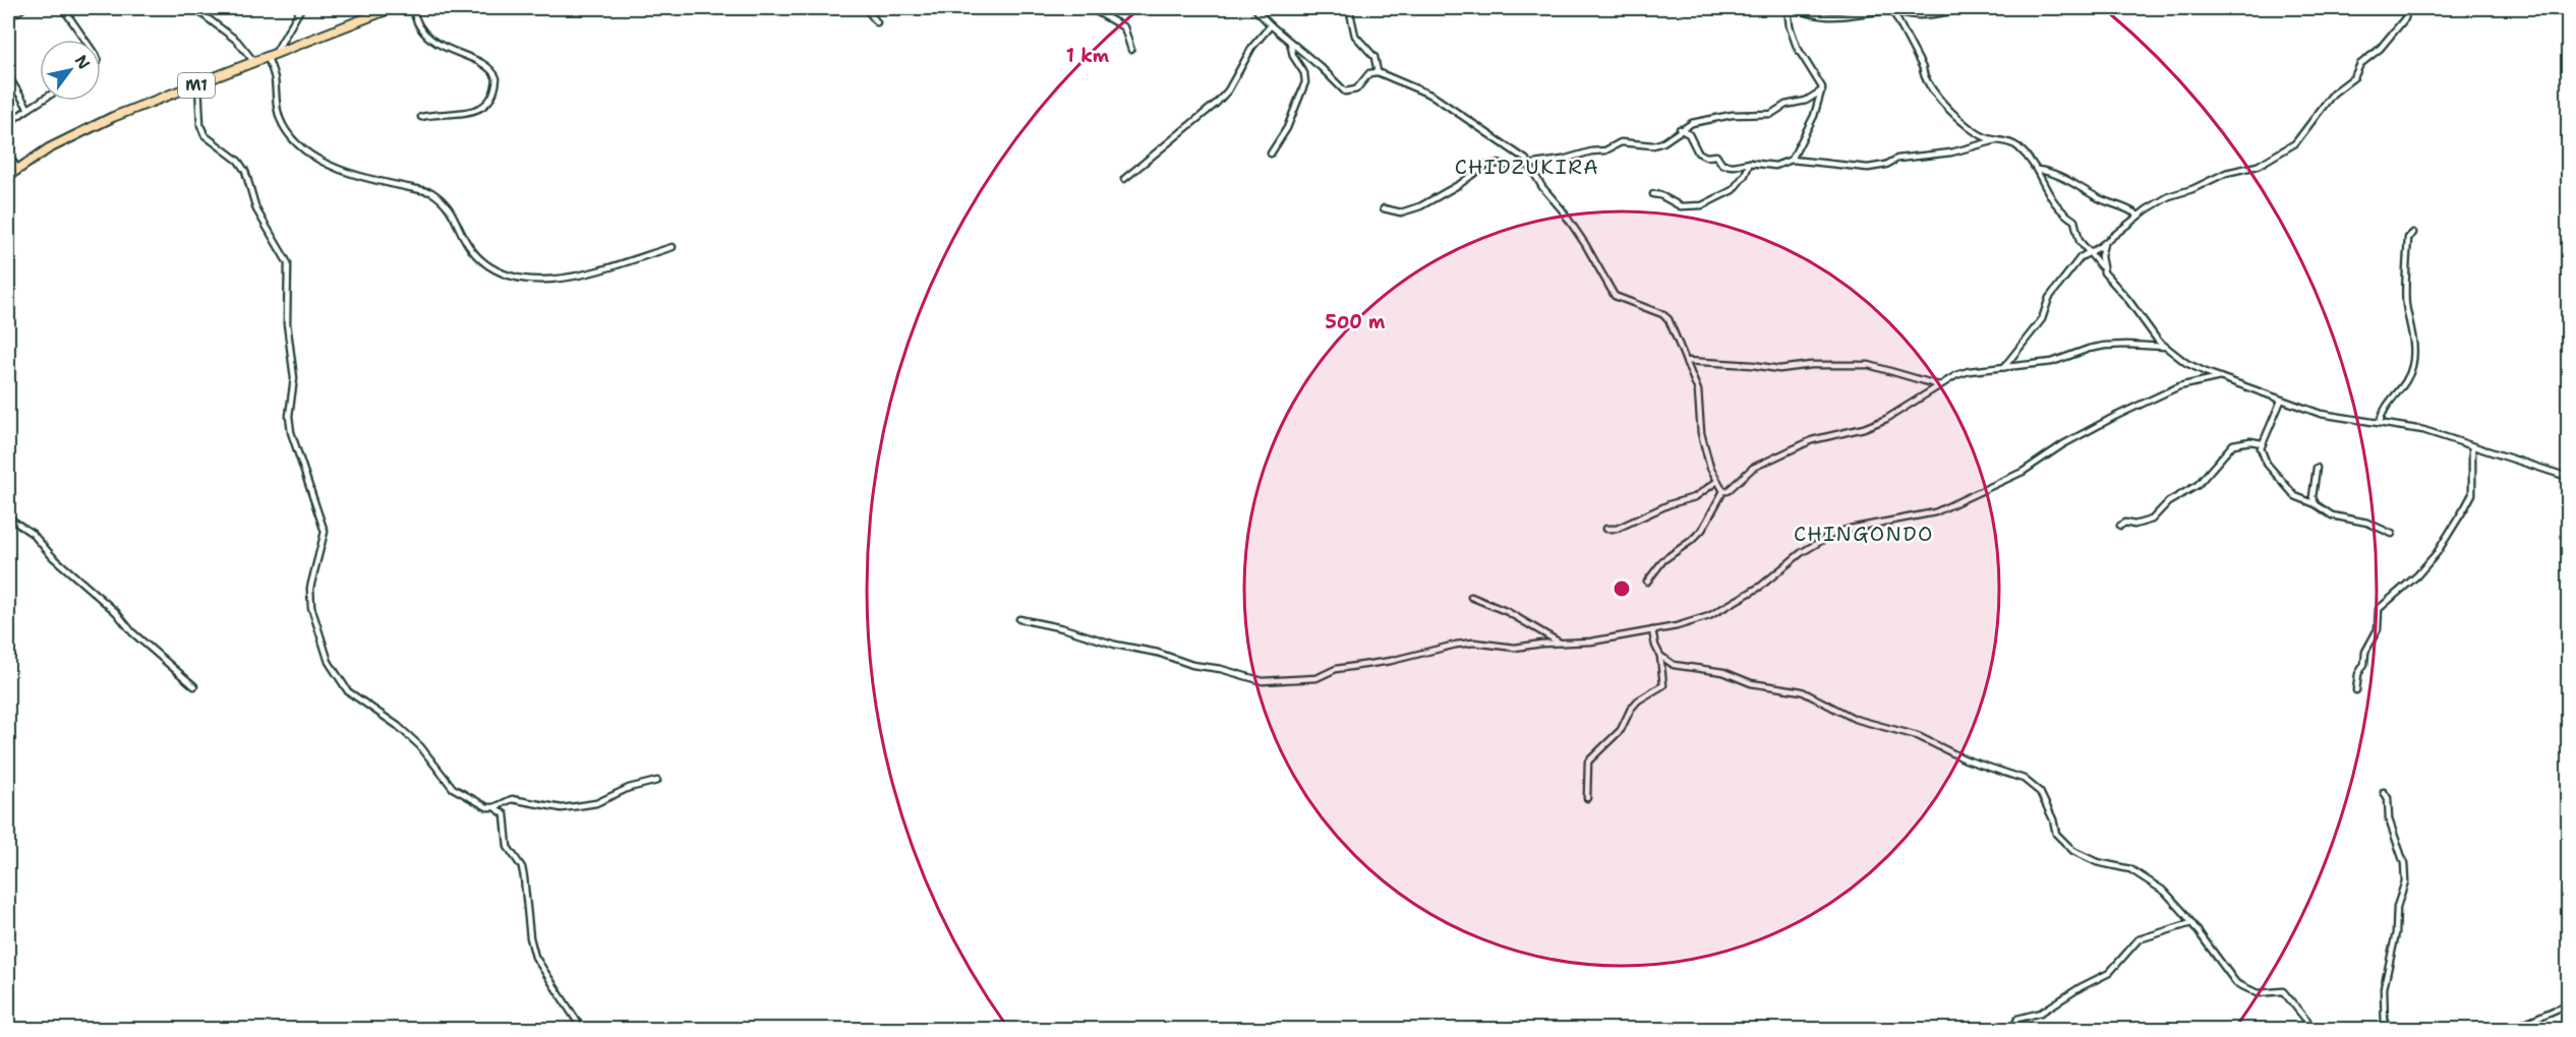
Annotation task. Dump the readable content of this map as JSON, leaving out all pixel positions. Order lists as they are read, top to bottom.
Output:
{
  "streets": {
    "highway": ["M1"]
  },
  "districts": ["CHIDZUKIRA", "CHINGONDO"],
  "north": "top right",
  "rings": ["1 km", "500 m"]
}
